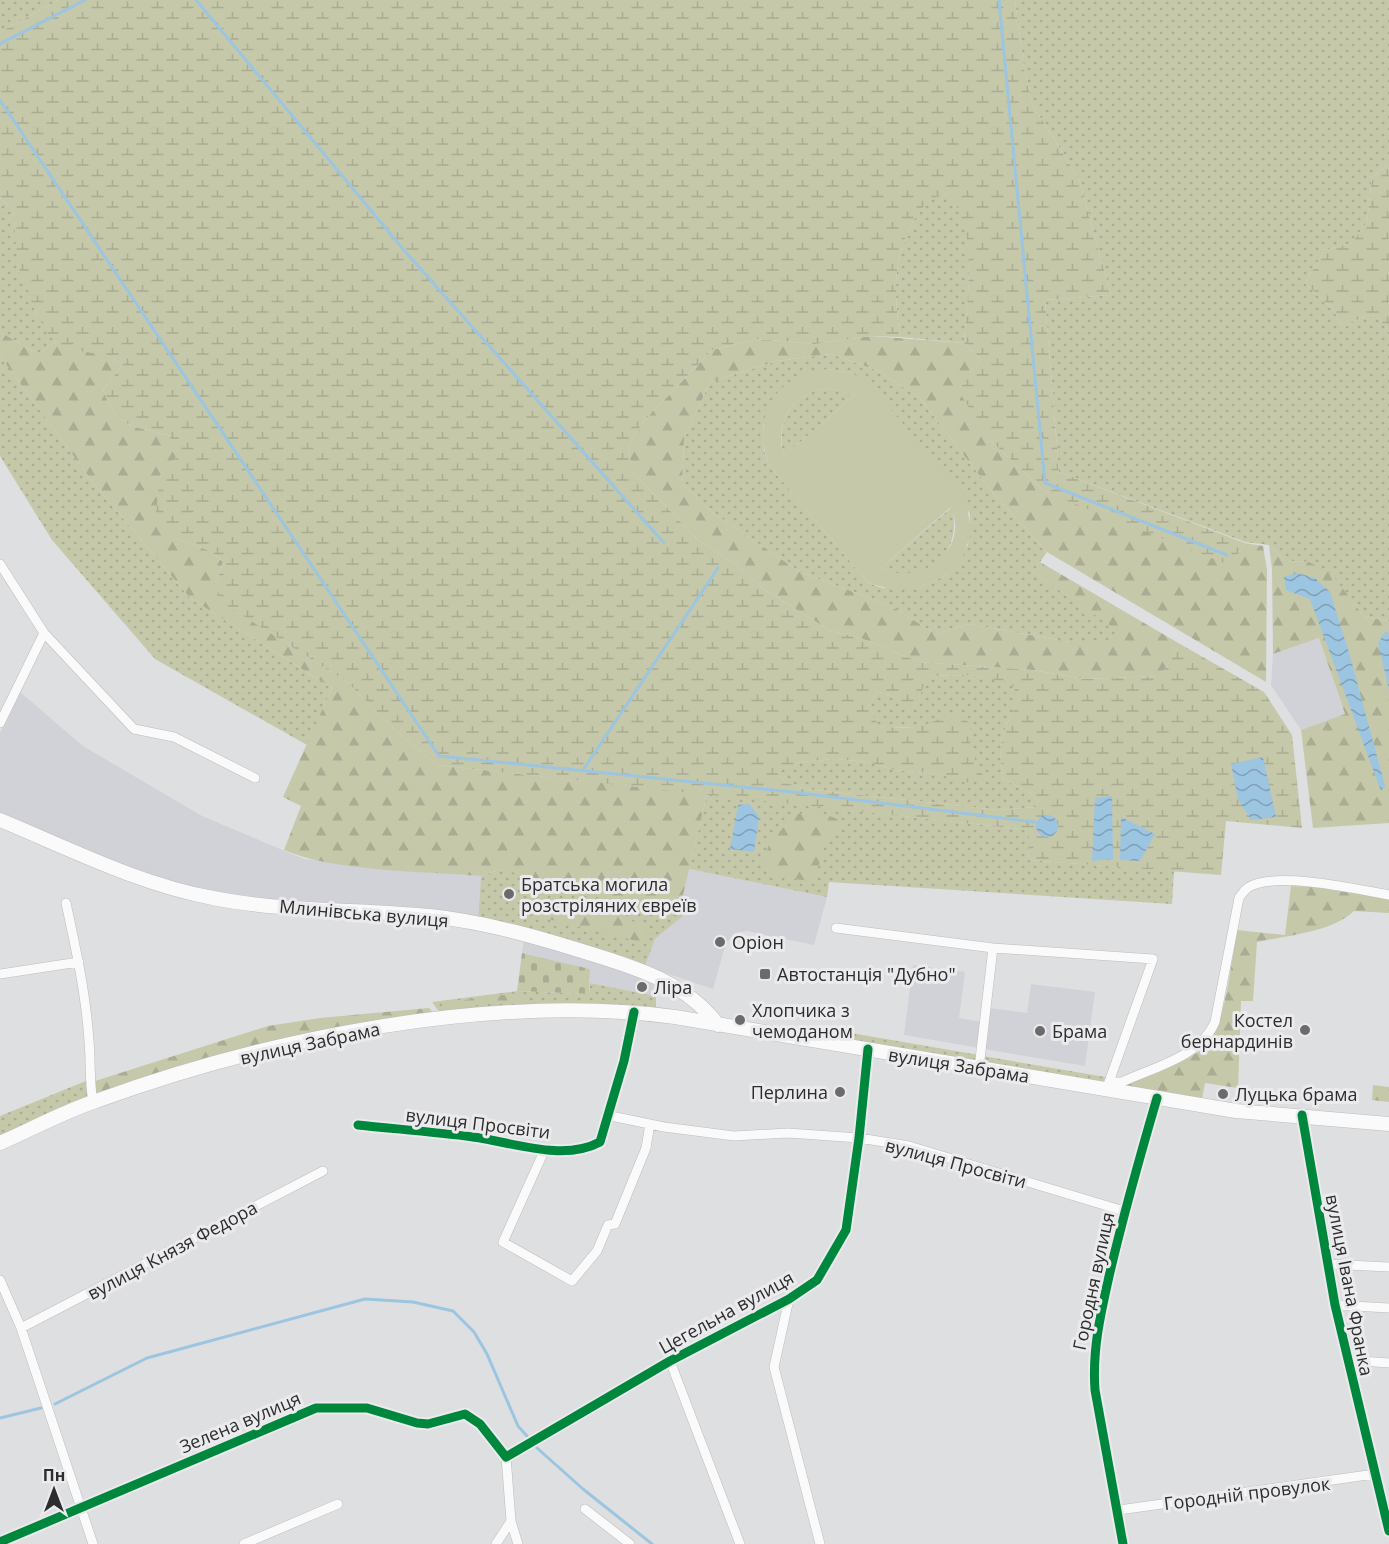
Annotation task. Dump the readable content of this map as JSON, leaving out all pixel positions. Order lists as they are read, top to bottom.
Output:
{
  "streets": {
    "main road": ["Млинівська вулиця", "вулиця Забрама"],
    "street": [
      "вулиця Просвіти",
      "вулиця Князя Федора",
      "Городня вулиця",
      "вулиця Івана Франка",
      "Цегельна вулиця",
      "Зелена вулиця",
      "Городній провулок"
    ]
  },
  "crossings": [
    ["Млинівська вулиця", "вулиця Забрама"],
    ["вулиця Забрама", "вулиця Просвіти"],
    ["вулиця Забрама", "Городня вулиця"],
    ["вулиця Забрама", "вулиця Івана Франка"],
    ["вулиця Забрама", "Цегельна вулиця"],
    ["вулиця Просвіти", "Городня вулиця"],
    ["вулиця Просвіти", "Цегельна вулиця"],
    ["Городня вулиця", "Городній провулок"],
    ["вулиця Івана Франка", "Городній провулок"],
    ["Цегельна вулиця", "Зелена вулиця"]
  ],
  "places": {
    "other": [
      "Братська могила розстріляних євреїв",
      "Оріон",
      "Ліра",
      "Хлопчика з чемоданом",
      "Костел бернардинів",
      "Брама",
      "Перлина",
      "Луцька брама"
    ],
    "transit": ["Автостанція \"Дубно\""]
  },
  "north": "top"
}
